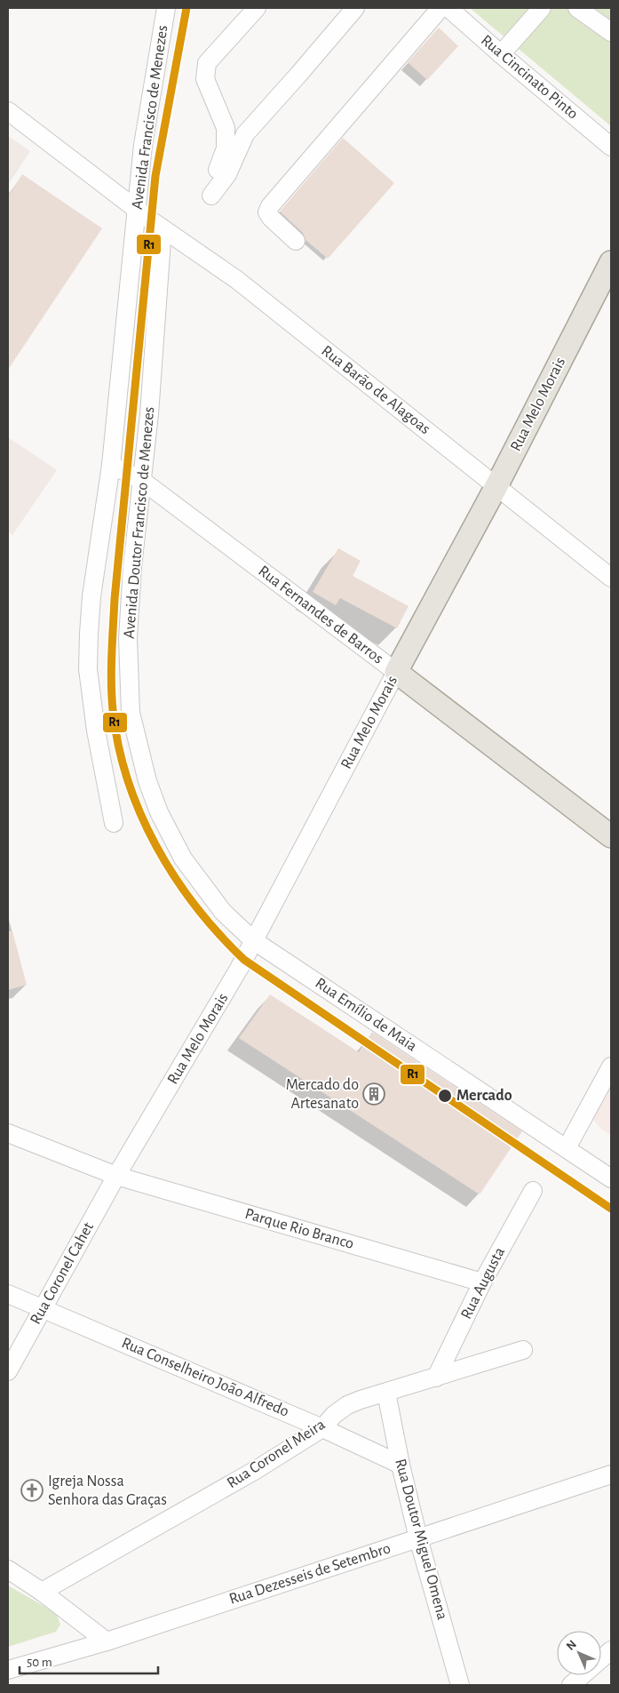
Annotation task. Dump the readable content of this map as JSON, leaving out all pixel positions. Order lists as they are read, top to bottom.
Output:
{
  "streets": {
    "main road": ["Rua Melo Morais", "Rua Fernandes de Barros"],
    "street": [
      "Rua Cincinato Pinto",
      "Avenida Francisco de Menezes",
      "Rua Barão de Alagoas",
      "Avenida Doutor Francisco de Menezes",
      "Rua Emílio de Maia",
      "Parque Rio Branco",
      "Rua Coronel Cahet",
      "Rua Augusta",
      "Rua Conselheiro João Alfredo",
      "Rua Coronel Meira",
      "Rua Doutor Miguel Omena",
      "Rua Dezesseis de Setembro"
    ]
  },
  "crossings": [
    ["Avenida Francisco de Menezes", "Rua Barão de Alagoas"],
    ["Avenida Francisco de Menezes", "Rua Fernandes de Barros"],
    ["Rua Barão de Alagoas", "Rua Melo Morais"],
    ["Rua Barão de Alagoas", "Avenida Doutor Francisco de Menezes"],
    ["Rua Melo Morais", "Avenida Doutor Francisco de Menezes"],
    ["Rua Melo Morais", "Rua Fernandes de Barros"],
    ["Rua Melo Morais", "Rua Emílio de Maia"],
    ["Rua Melo Morais", "Parque Rio Branco"],
    ["Rua Melo Morais", "Rua Coronel Cahet"],
    ["Avenida Doutor Francisco de Menezes", "Rua Fernandes de Barros"],
    ["Avenida Doutor Francisco de Menezes", "Rua Emílio de Maia"],
    ["Parque Rio Branco", "Rua Coronel Cahet"],
    ["Parque Rio Branco", "Rua Augusta"],
    ["Rua Coronel Cahet", "Rua Conselheiro João Alfredo"],
    ["Rua Augusta", "Rua Coronel Meira"],
    ["Rua Conselheiro João Alfredo", "Rua Coronel Meira"],
    ["Rua Conselheiro João Alfredo", "Rua Doutor Miguel Omena"],
    ["Rua Coronel Meira", "Rua Doutor Miguel Omena"],
    ["Rua Doutor Miguel Omena", "Rua Dezesseis de Setembro"]
  ],
  "places": {
    "building": ["Mercado do Artesanato"],
    "other": ["Mercado"],
    "church": ["Igreja Nossa Senhora das Graças"]
  },
  "lines": ["transit line R1"],
  "scale_bar": "50 m",
  "north": "top left"
}
